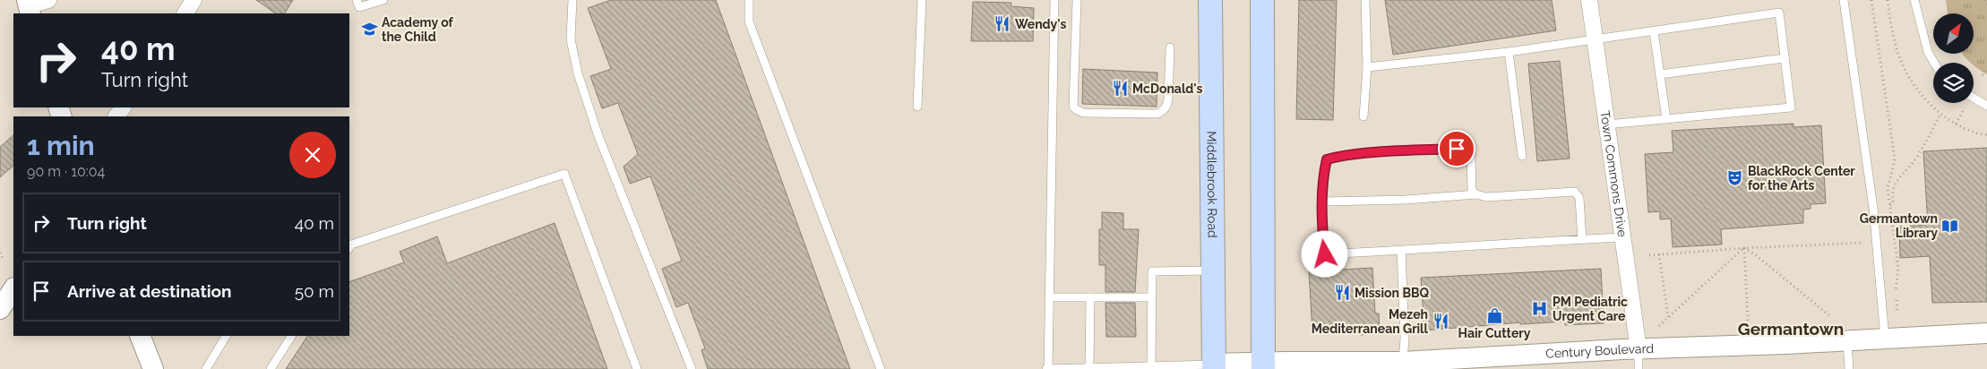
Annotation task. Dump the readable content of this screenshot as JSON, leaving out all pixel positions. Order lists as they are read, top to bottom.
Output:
{
  "streets": {
    "main road": ["Middlebrook Road"],
    "street": ["Town Commons Drive", "Century Boulevard"]
  },
  "crossings": [
    ["Town Commons Drive", "Century Boulevard"],
    ["Middlebrook Road", "Century Boulevard"]
  ],
  "districts": ["Germantown"],
  "places": {
    "restaurant": [
      "Wendy's",
      "McDonald's",
      "Mission BBQ",
      "Mezeh Mediterranean Grill"
    ],
    "school or university": ["Academy of the Child"],
    "theatre": ["BlackRock Center for the Arts"],
    "library": ["Germantown Library"],
    "hospital": ["PM Pediatric Urgent Care"],
    "shop": ["Hair Cuttery"]
  },
  "north": "top right",
  "page": {
    "turn": ["40 m", "Turn right"],
    "heading": ["1 min", "90 m · 10:04"],
    "list": [
      {
        "name": "Turn right",
        "value": "40 m"
      },
      {
        "name": "Arrive at destination",
        "value": "50 m"
      }
    ]
  }
}
